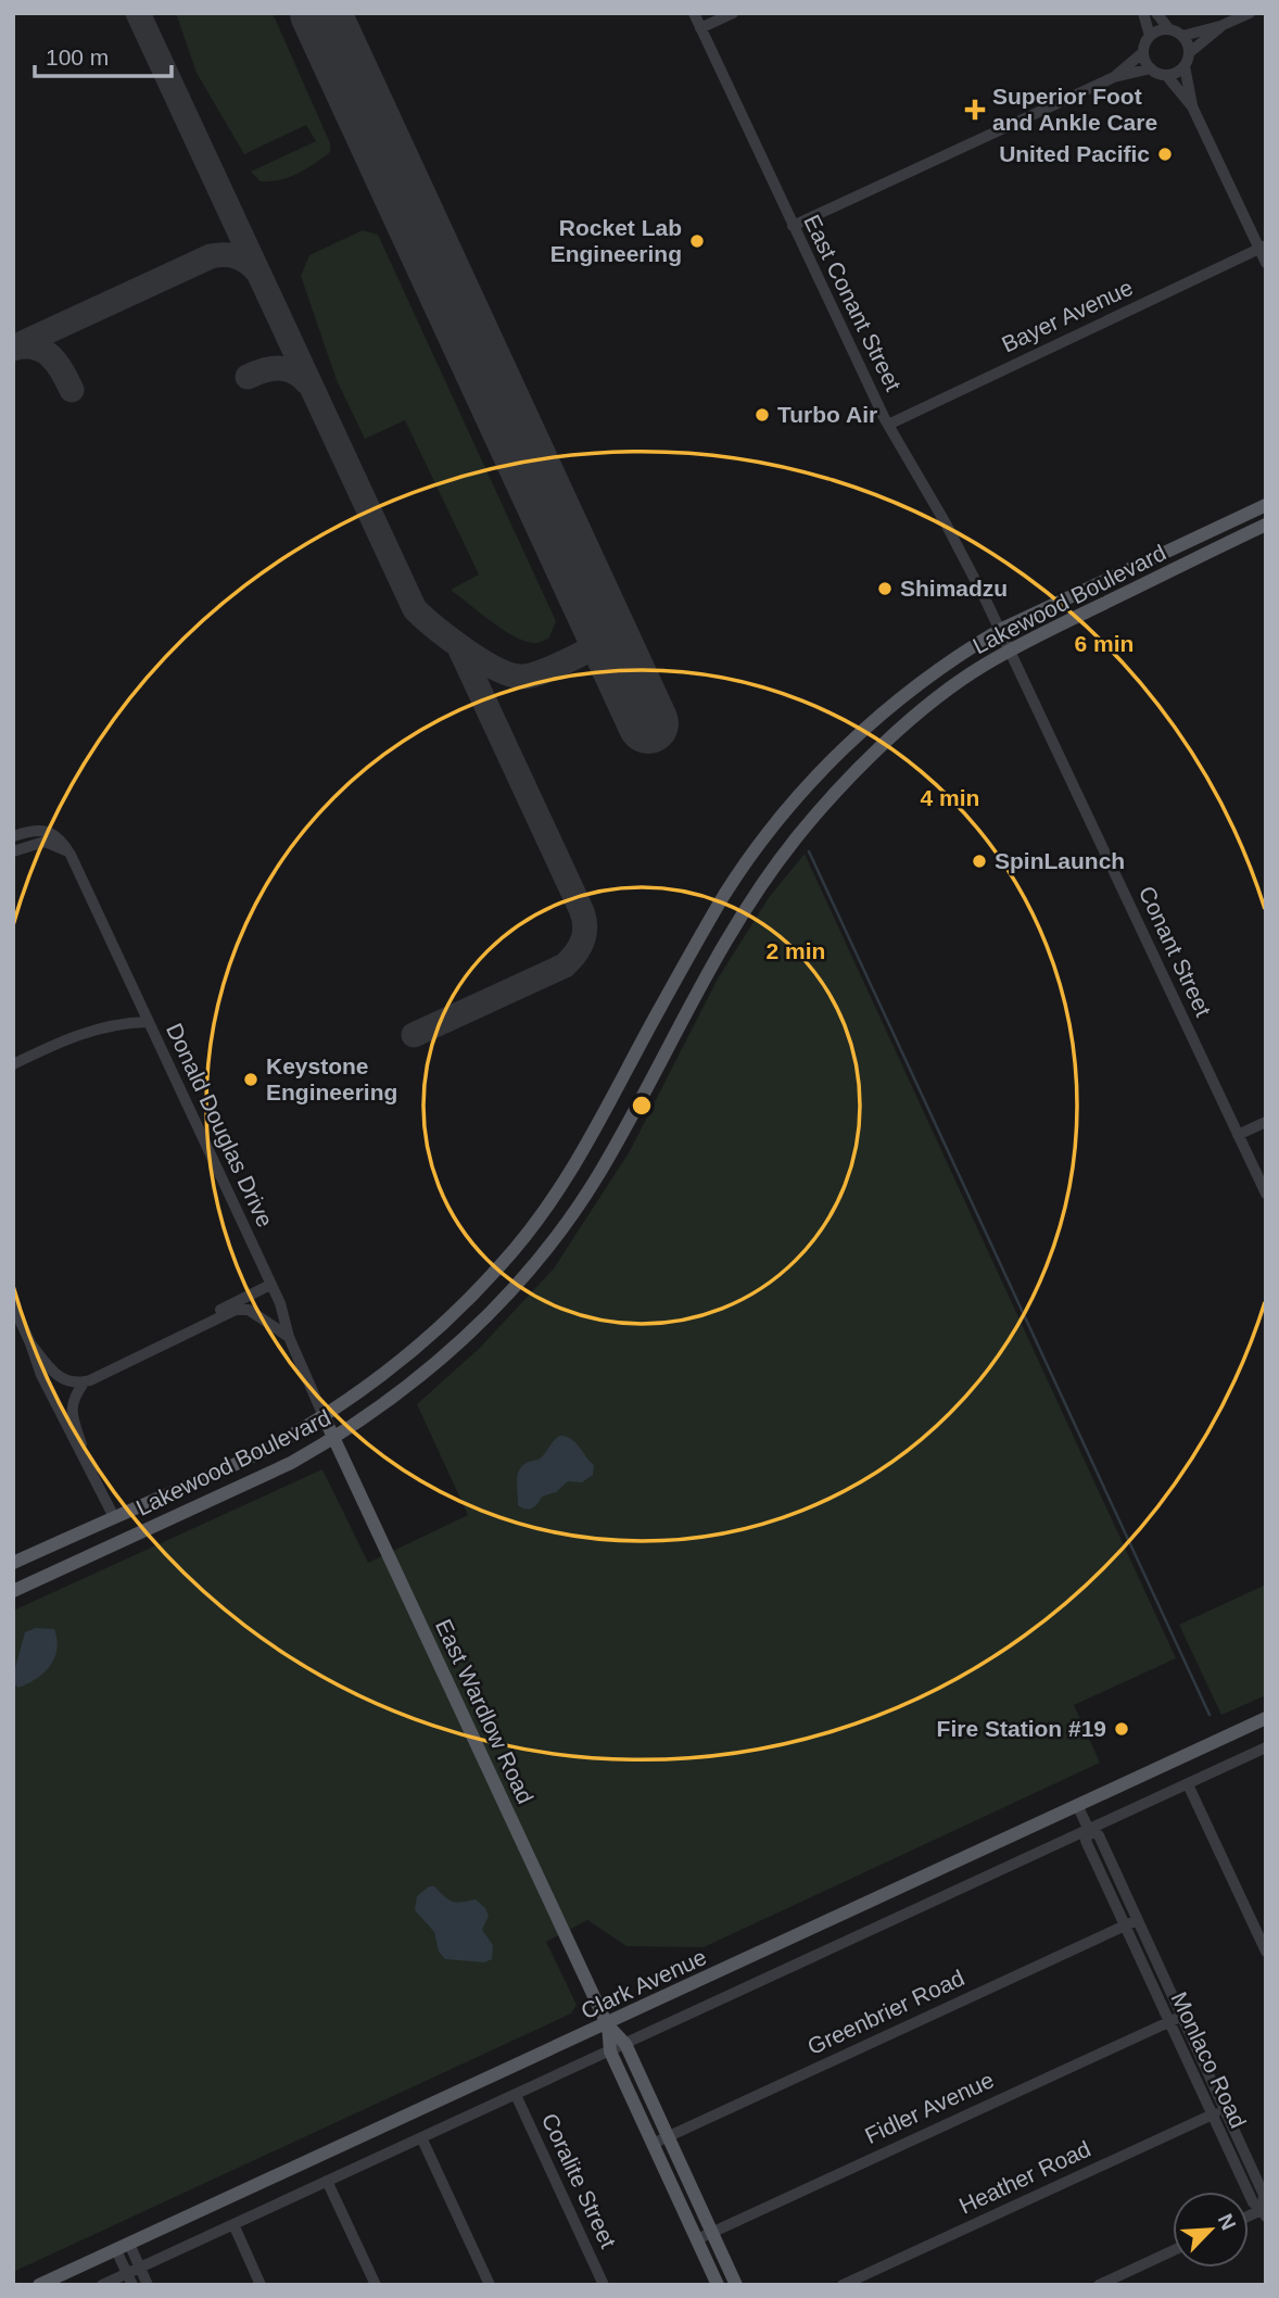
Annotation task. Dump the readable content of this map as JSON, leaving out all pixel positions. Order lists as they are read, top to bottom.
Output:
{
  "streets": {
    "main road": ["Lakewood Boulevard", "East Wardlow Road", "Clark Avenue"],
    "street": [
      "East Conant Street",
      "Bayer Avenue",
      "Conant Street",
      "Donald Douglas Drive",
      "Greenbrier Road",
      "Monlaco Road",
      "Fidler Avenue",
      "Heather Road",
      "Coralite Street"
    ]
  },
  "crossings": [
    ["East Conant Street", "Bayer Avenue"],
    ["East Conant Street", "Conant Street"],
    ["Lakewood Boulevard", "Conant Street"],
    ["Lakewood Boulevard", "Donald Douglas Drive"],
    ["Lakewood Boulevard", "East Wardlow Road"],
    ["Donald Douglas Drive", "East Wardlow Road"],
    ["East Wardlow Road", "Clark Avenue"],
    ["East Wardlow Road", "Greenbrier Road"],
    ["East Wardlow Road", "Fidler Avenue"],
    ["Clark Avenue", "Monlaco Road"],
    ["Clark Avenue", "Coralite Street"],
    ["Greenbrier Road", "Monlaco Road"],
    ["Monlaco Road", "Fidler Avenue"],
    ["Monlaco Road", "Heather Road"]
  ],
  "places": {
    "health": ["Superior Foot and Ankle Care"],
    "other": [
      "United Pacific",
      "Rocket Lab Engineering",
      "Turbo Air",
      "Shimadzu",
      "SpinLaunch",
      "Keystone Engineering",
      "Fire Station #19"
    ]
  },
  "scale_bar": "100 m",
  "north": "top right",
  "rings": ["6 min", "4 min", "2 min"]
}
